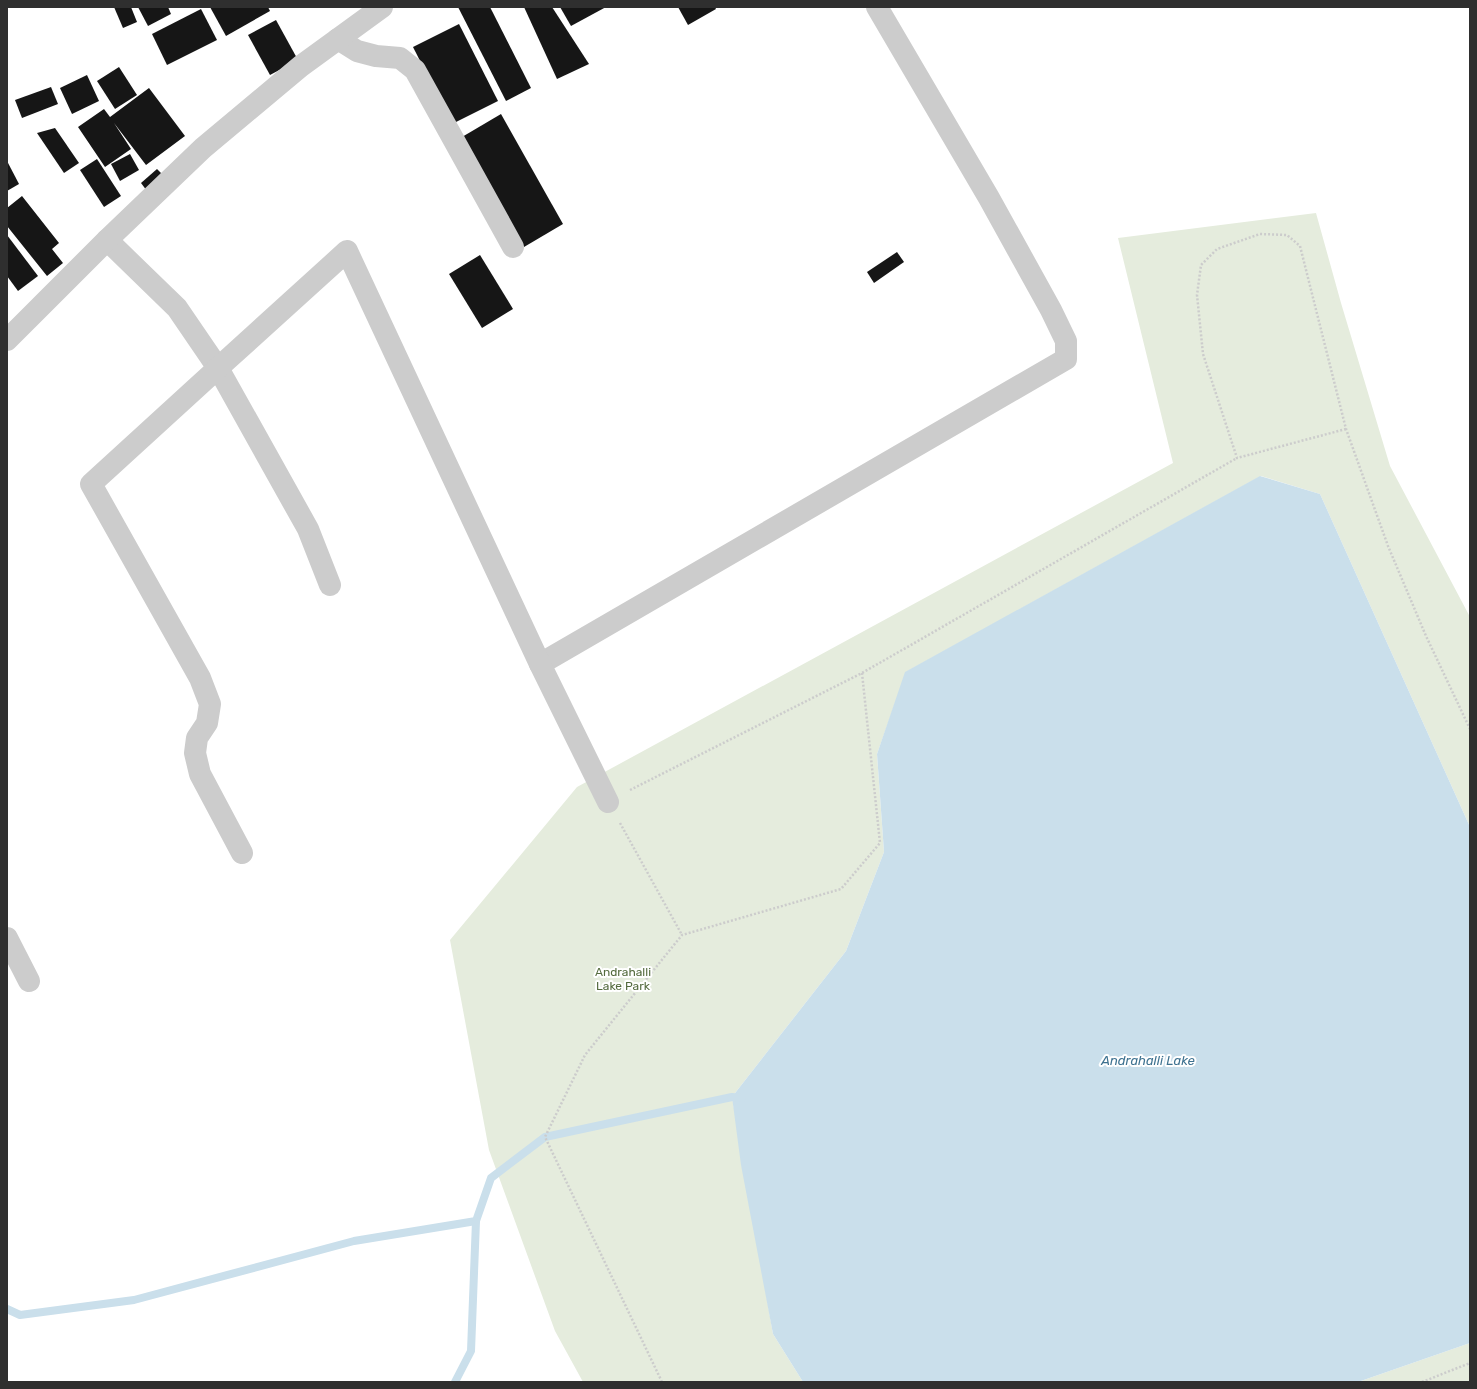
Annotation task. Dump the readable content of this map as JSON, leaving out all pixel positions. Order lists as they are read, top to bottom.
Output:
{
  "water": ["Andrahalli Lake"],
  "parks": ["Andrahalli Lake Park"]
}
